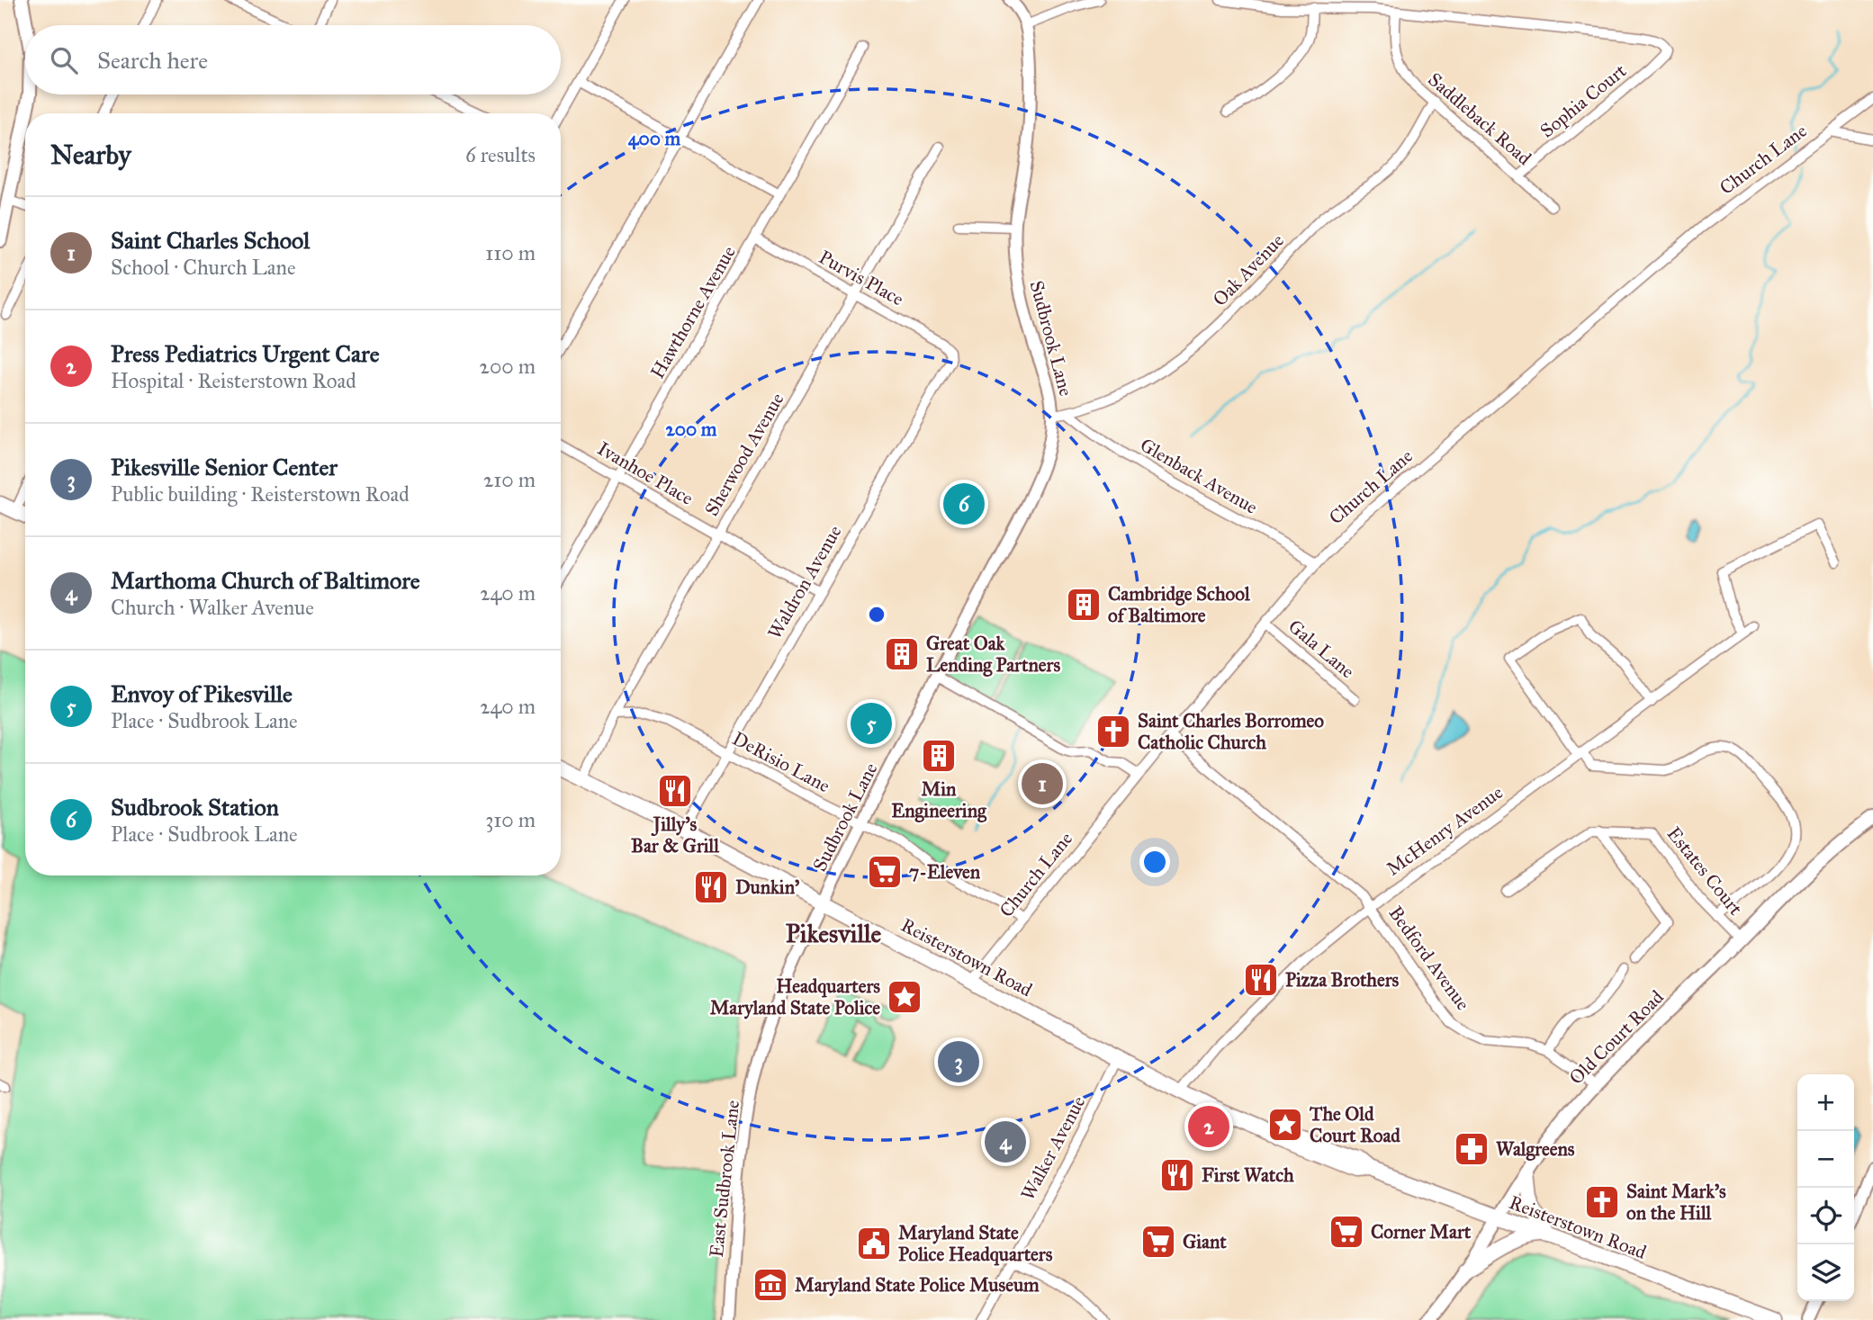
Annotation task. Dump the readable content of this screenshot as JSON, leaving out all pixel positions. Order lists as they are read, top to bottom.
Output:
{
  "streets": {
    "main road": ["Reisterstown Road", "Old Court Road"],
    "street": [
      "Sophia Court",
      "Saddleback Road",
      "Church Lane",
      "Oak Avenue",
      "Purvis Place",
      "Hawthorne Avenue",
      "Sudbrook Lane",
      "Sherwood Avenue",
      "Ivanhoe Place",
      "Glenback Avenue",
      "Waldron Avenue",
      "Gala Lane",
      "DeRisio Lane",
      "McHenry Avenue",
      "Estates Court",
      "Bedford Avenue",
      "Walker Avenue",
      "East Sudbrook Lane"
    ]
  },
  "crossings": [
    ["Sophia Court", "Saddleback Road"],
    ["Saddleback Road", "Oak Avenue"],
    ["Church Lane", "Glenback Avenue"],
    ["Church Lane", "Gala Lane"],
    ["Church Lane", "DeRisio Lane"],
    ["Church Lane", "Reisterstown Road"],
    ["Church Lane", "Bedford Avenue"],
    ["Oak Avenue", "Sudbrook Lane"],
    ["Oak Avenue", "Glenback Avenue"],
    ["Purvis Place", "Hawthorne Avenue"],
    ["Purvis Place", "Sherwood Avenue"],
    ["Purvis Place", "Waldron Avenue"],
    ["Hawthorne Avenue", "Ivanhoe Place"],
    ["Sudbrook Lane", "DeRisio Lane"],
    ["Sudbrook Lane", "Reisterstown Road"],
    ["Sudbrook Lane", "East Sudbrook Lane"],
    ["Sherwood Avenue", "Ivanhoe Place"],
    ["Sherwood Avenue", "DeRisio Lane"],
    ["Sherwood Avenue", "Reisterstown Road"],
    ["Ivanhoe Place", "Waldron Avenue"],
    ["Waldron Avenue", "DeRisio Lane"],
    ["Waldron Avenue", "Reisterstown Road"],
    ["McHenry Avenue", "Reisterstown Road"],
    ["McHenry Avenue", "Bedford Avenue"],
    ["Estates Court", "Old Court Road"],
    ["Reisterstown Road", "Old Court Road"],
    ["Reisterstown Road", "Walker Avenue"],
    ["Reisterstown Road", "East Sudbrook Lane"],
    ["Bedford Avenue", "Old Court Road"]
  ],
  "districts": ["Pikesville"],
  "places": {
    "building": ["Cambridge School of Baltimore", "Great Oak Lending Partners", "Min Engineering"],
    "church": ["Saint Charles Borromeo Catholic Church", "Saint Mark's on the Hill"],
    "restaurant": [
      "Jilly's Bar & Grill",
      "Dunkin'",
      "Pizza Brothers",
      "First Watch"
    ],
    "supermarket": ["7-Eleven", "Corner Mart", "Giant"],
    "place": ["Headquarters Maryland State Police", "The Old Court Road"],
    "pharmacy": ["Walgreens"],
    "public building": ["Maryland State Police Headquarters"],
    "museum": ["Maryland State Police Museum"]
  },
  "page": {
    "search": "Search here",
    "heading": ["Nearby", "6 results"],
    "list": [
      {
        "mark": "1",
        "name": "Saint Charles School",
        "note": "School · Church Lane",
        "value": "110 m"
      },
      {
        "mark": "2",
        "name": "Press Pediatrics Urgent Care",
        "note": "Hospital · Reisterstown Road",
        "value": "200 m"
      },
      {
        "mark": "3",
        "name": "Pikesville Senior Center",
        "note": "Public building · Reisterstown Road",
        "value": "210 m"
      },
      {
        "mark": "4",
        "name": "Marthoma Church of Baltimore",
        "note": "Church · Walker Avenue",
        "value": "240 m"
      },
      {
        "mark": "5",
        "name": "Envoy of Pikesville",
        "note": "Place · Sudbrook Lane",
        "value": "240 m"
      },
      {
        "mark": "6",
        "name": "Sudbrook Station",
        "note": "Place · Sudbrook Lane",
        "value": "310 m"
      }
    ],
    "pins": [
      "6",
      "5",
      "1",
      "3",
      "2",
      "4"
    ],
    "map_buttons": ["+", "−"]
  },
  "rings": ["400 m", "200 m"]
}
